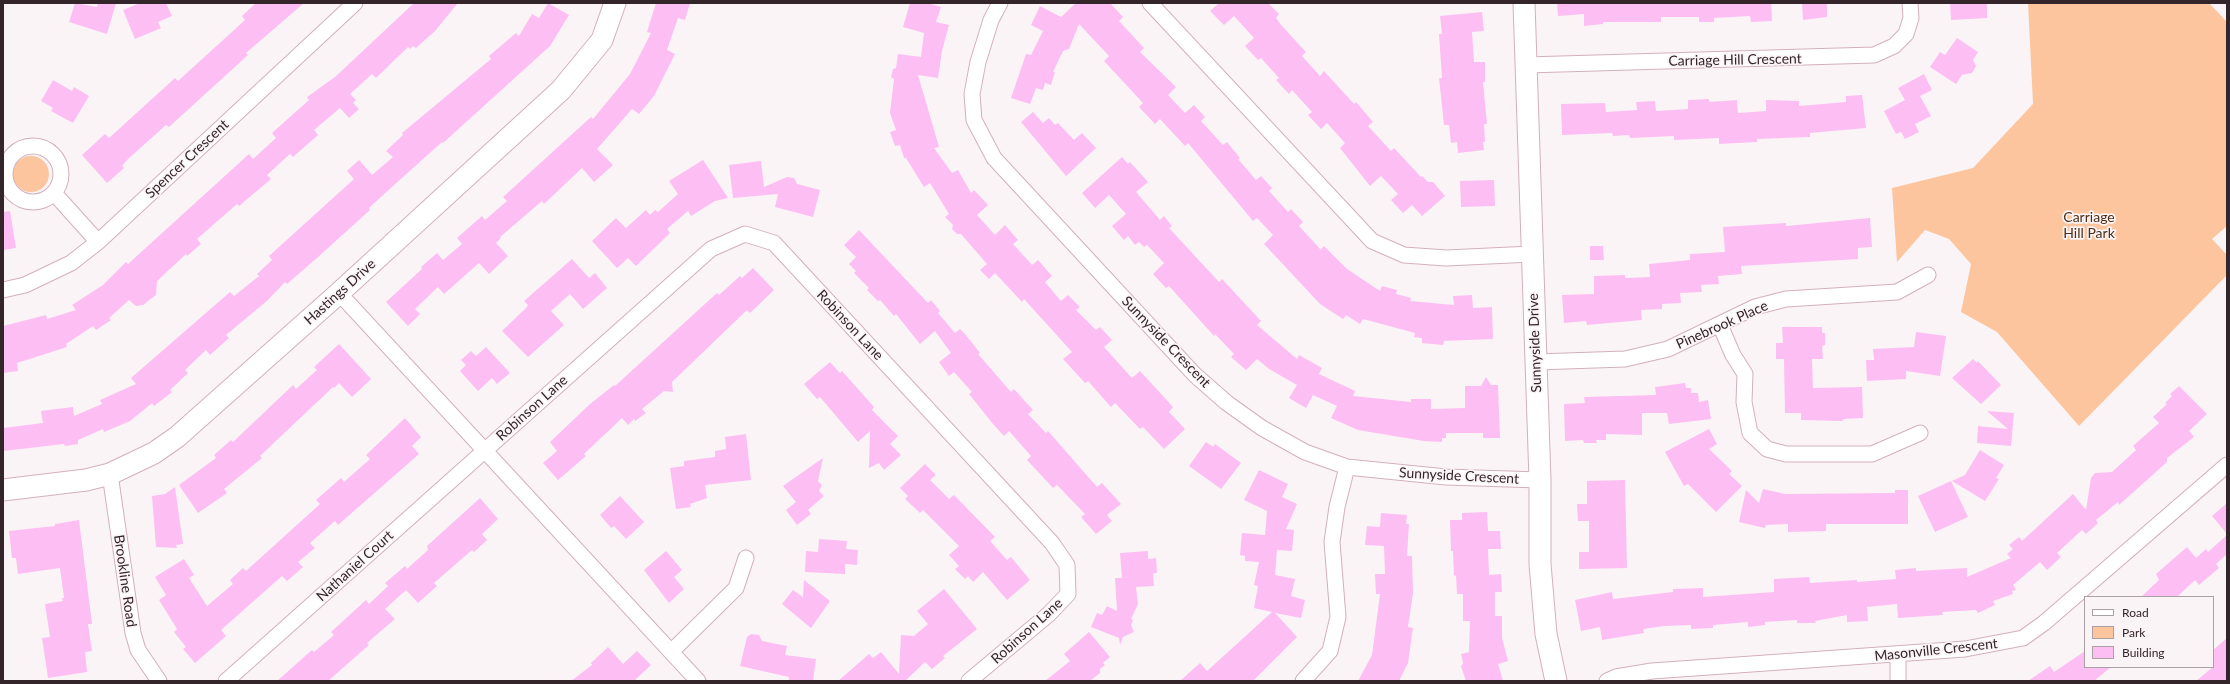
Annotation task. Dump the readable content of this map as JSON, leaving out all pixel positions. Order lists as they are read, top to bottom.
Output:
{
  "streets": {
    "street": [
      "Carriage Hill Crescent",
      "Spencer Crescent",
      "Hastings Drive",
      "Robinson Lane",
      "Pinebrook Place",
      "Sunnyside Crescent",
      "Sunnyside Drive",
      "Nathaniel Court",
      "Brookline Road",
      "Masonville Crescent"
    ]
  },
  "crossings": [
    ["Carriage Hill Crescent", "Sunnyside Drive"],
    ["Hastings Drive", "Robinson Lane"],
    ["Hastings Drive", "Brookline Road"],
    ["Robinson Lane", "Nathaniel Court"],
    ["Pinebrook Place", "Sunnyside Drive"],
    ["Sunnyside Crescent", "Sunnyside Drive"]
  ],
  "parks": ["Carriage Hill Park"],
  "legend": ["Road", "Park", "Building"]
}
